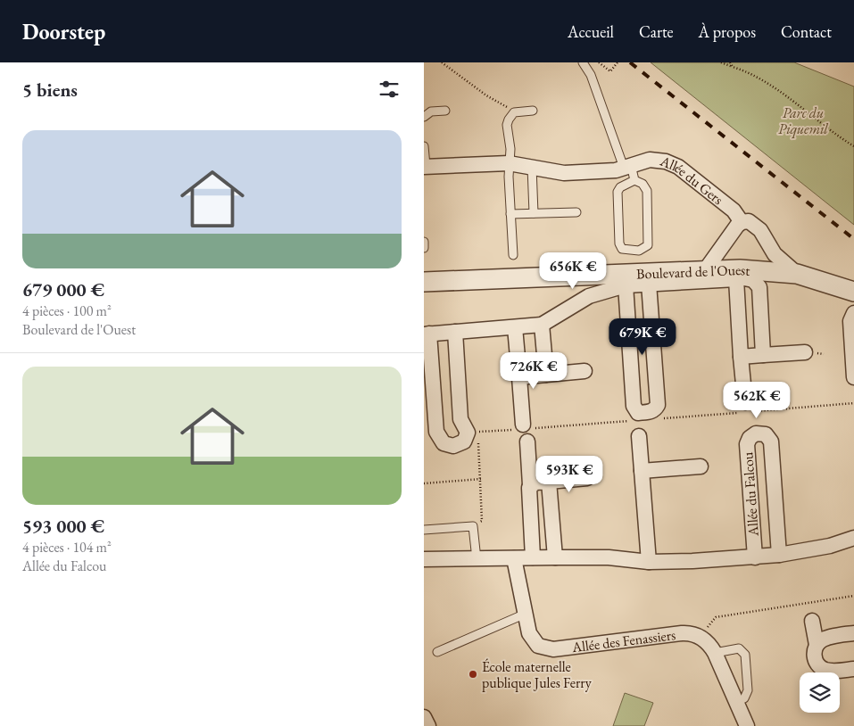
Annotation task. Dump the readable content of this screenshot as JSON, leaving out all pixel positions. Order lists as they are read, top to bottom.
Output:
{
  "streets": {
    "street": [
      "Allée du Gers",
      "Boulevard de l'Ouest",
      "Allée du Falcou",
      "Allée des Fenassiers"
    ]
  },
  "crossings": [
    ["Allée du Gers", "Boulevard de l'Ouest"],
    ["Allée du Falcou", "Allée des Fenassiers"]
  ],
  "parks": ["Parc du Piquemil"],
  "places": ["École maternelle publique Jules Ferry"],
  "page": {
    "header": "Doorstep",
    "nav": [
      "Accueil",
      "Carte",
      "À propos",
      "Contact"
    ],
    "heading": "5 biens",
    "list": [
      {
        "name": "679 000 €",
        "note": "4 pièces · 100 m² · Boulevard de l'Ouest"
      },
      {
        "name": "593 000 €",
        "note": "4 pièces · 104 m² · Allée du Falcou"
      }
    ],
    "price": [
      "656K €",
      "679K €",
      "726K €",
      "562K €",
      "593K €"
    ]
  }
}
